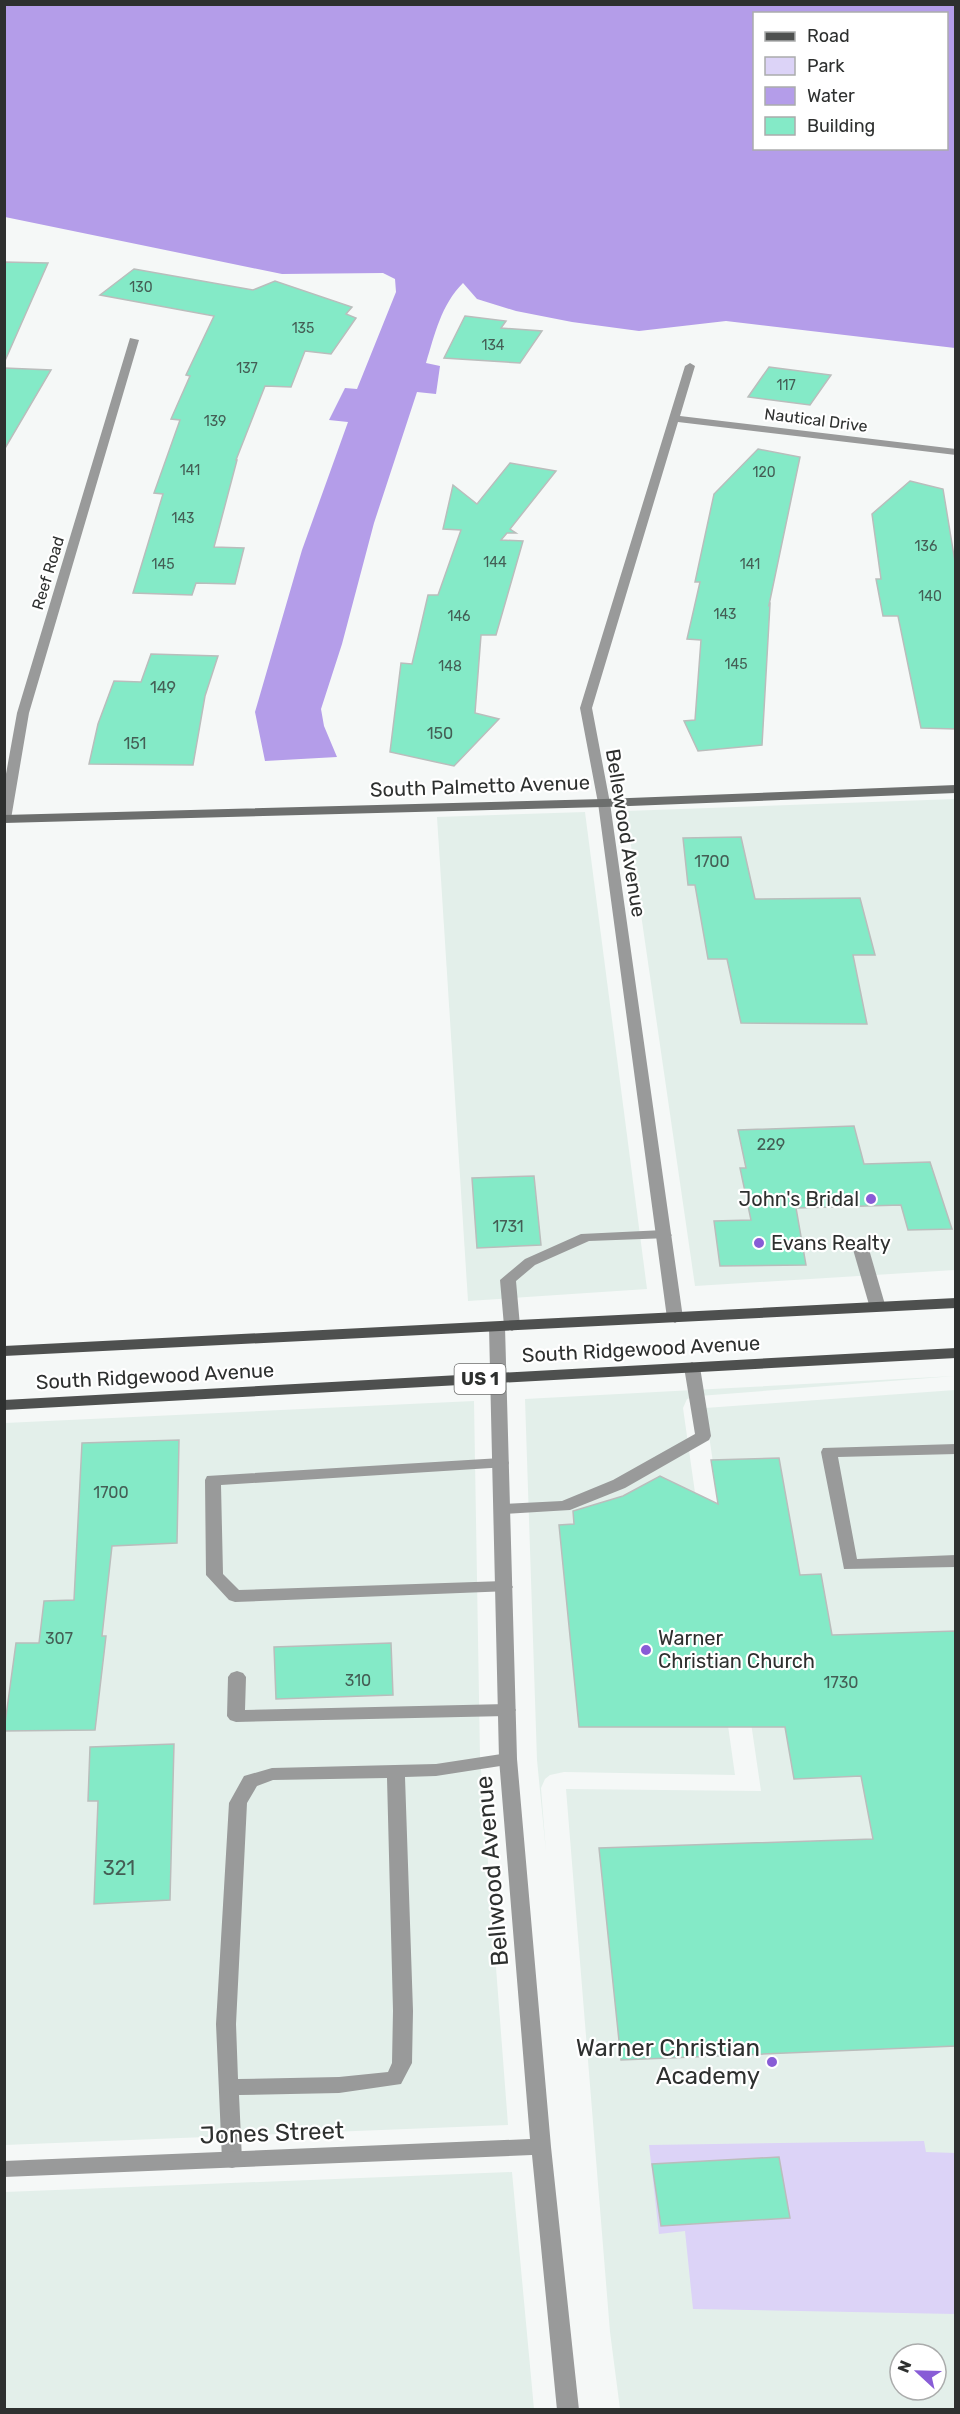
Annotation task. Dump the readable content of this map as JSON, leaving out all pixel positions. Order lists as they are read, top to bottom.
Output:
{
  "streets": {
    "main road": ["South Ridgewood Avenue", "US 1"],
    "street": [
      "Nautical Drive",
      "Reef Road",
      "South Palmetto Avenue",
      "Bellewood Avenue",
      "Bellwood Avenue",
      "Jones Street"
    ]
  },
  "crossings": [
    ["Nautical Drive", "Bellewood Avenue"],
    ["Reef Road", "South Palmetto Avenue"],
    ["South Palmetto Avenue", "Bellewood Avenue"],
    ["Bellewood Avenue", "South Ridgewood Avenue"],
    ["Bellewood Avenue", "Bellwood Avenue"],
    ["South Ridgewood Avenue", "Bellwood Avenue"],
    ["Bellwood Avenue", "Jones Street"]
  ],
  "places": [
    "John's Bridal",
    "Evans Realty",
    "Warner Christian Church",
    "Warner Christian Academy"
  ],
  "house_numbers": [
    "130",
    "135",
    "134",
    "137",
    "117",
    "139",
    "141",
    "120",
    "143",
    "136",
    "144",
    "145",
    "141",
    "140",
    "143",
    "146",
    "145",
    "148",
    "149",
    "150",
    "151",
    "1700",
    "229",
    "1731",
    "1700",
    "307",
    "310",
    "1730",
    "321"
  ],
  "legend": [
    "Road",
    "Park",
    "Water",
    "Building"
  ],
  "north": "left"
}
